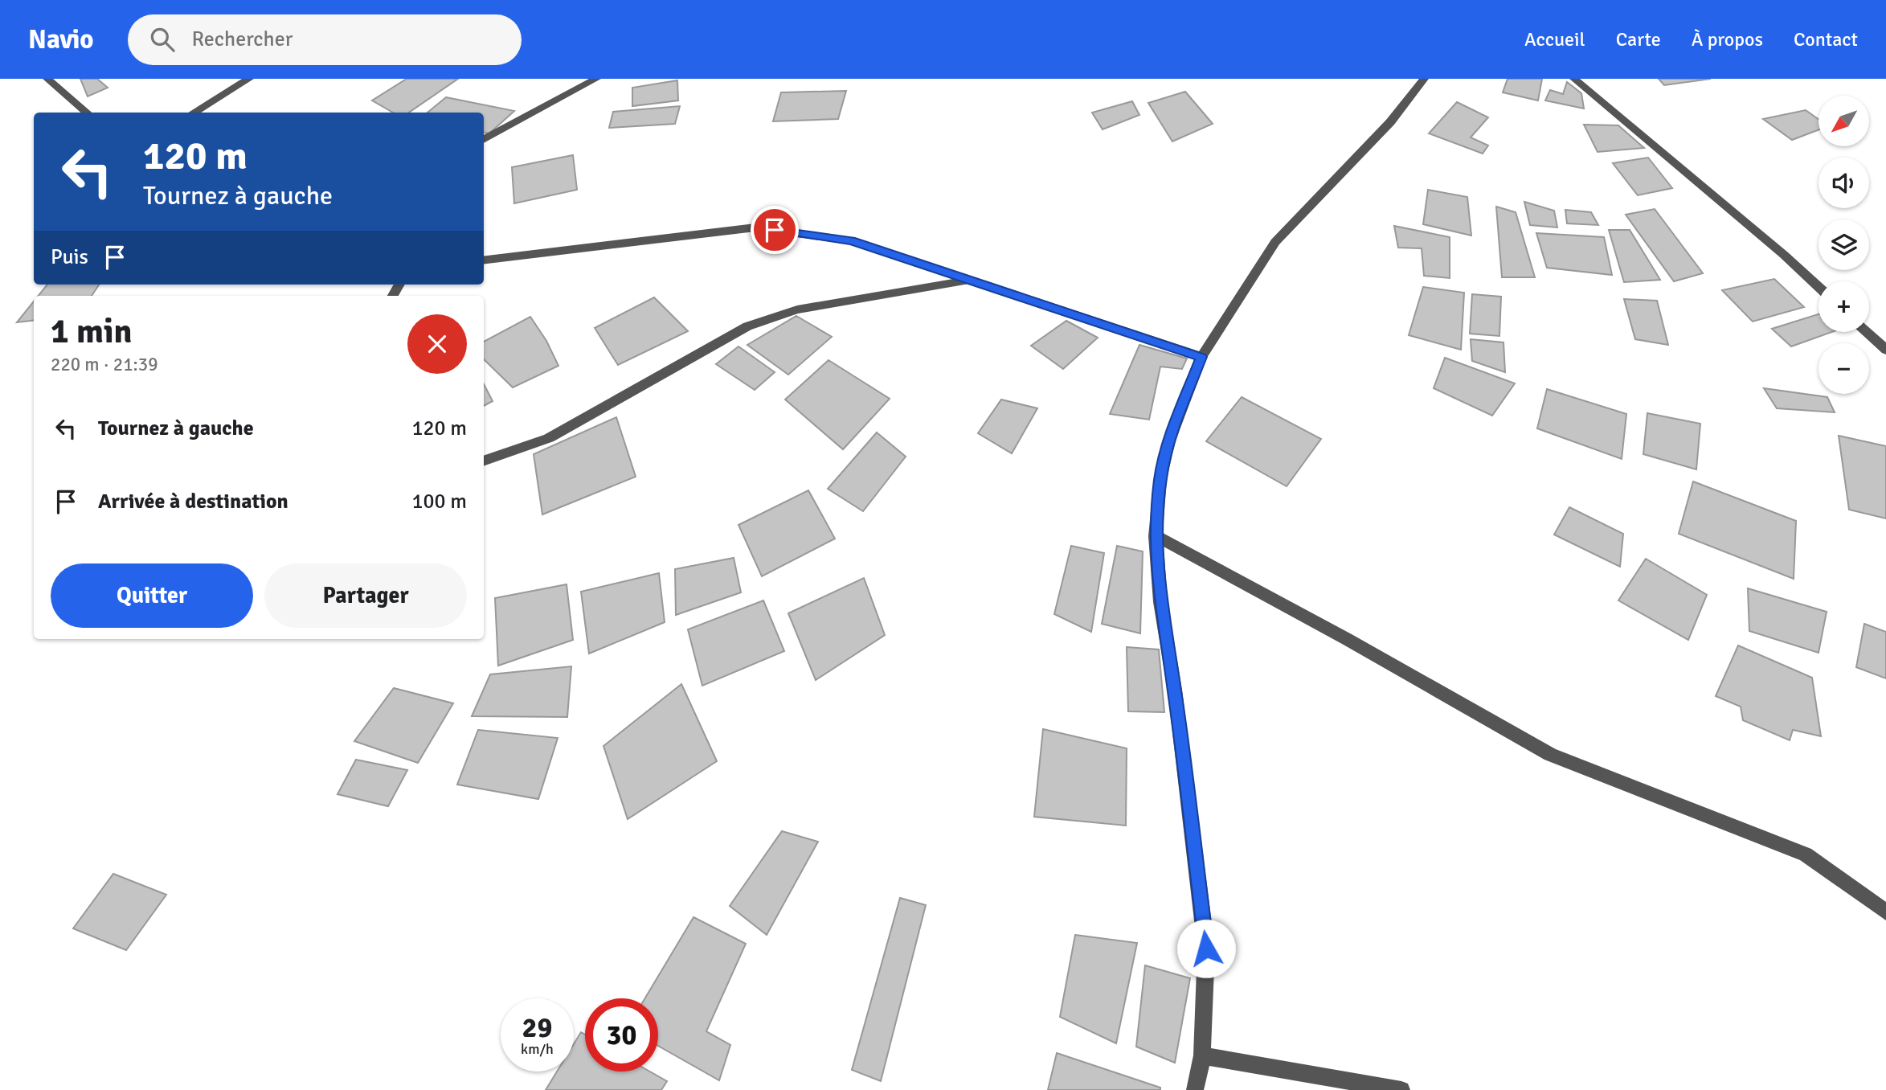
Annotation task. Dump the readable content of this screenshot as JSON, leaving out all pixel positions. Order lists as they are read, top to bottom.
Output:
{
  "north": "bottom left",
  "page": {
    "header": "Navio",
    "search": "Rechercher",
    "nav": [
      "Accueil",
      "Carte",
      "À propos",
      "Contact"
    ],
    "map_buttons": ["+", "−"],
    "turn": ["120 m", "Tournez à gauche"],
    "then": "Puis",
    "heading": ["1 min", "220 m · 21:39"],
    "list": [
      {
        "name": "Tournez à gauche",
        "value": "120 m"
      },
      {
        "name": "Arrivée à destination",
        "value": "100 m"
      }
    ],
    "buttons": ["Quitter", "Partager"],
    "speed": "29 km/h",
    "limit": "30"
  }
}
